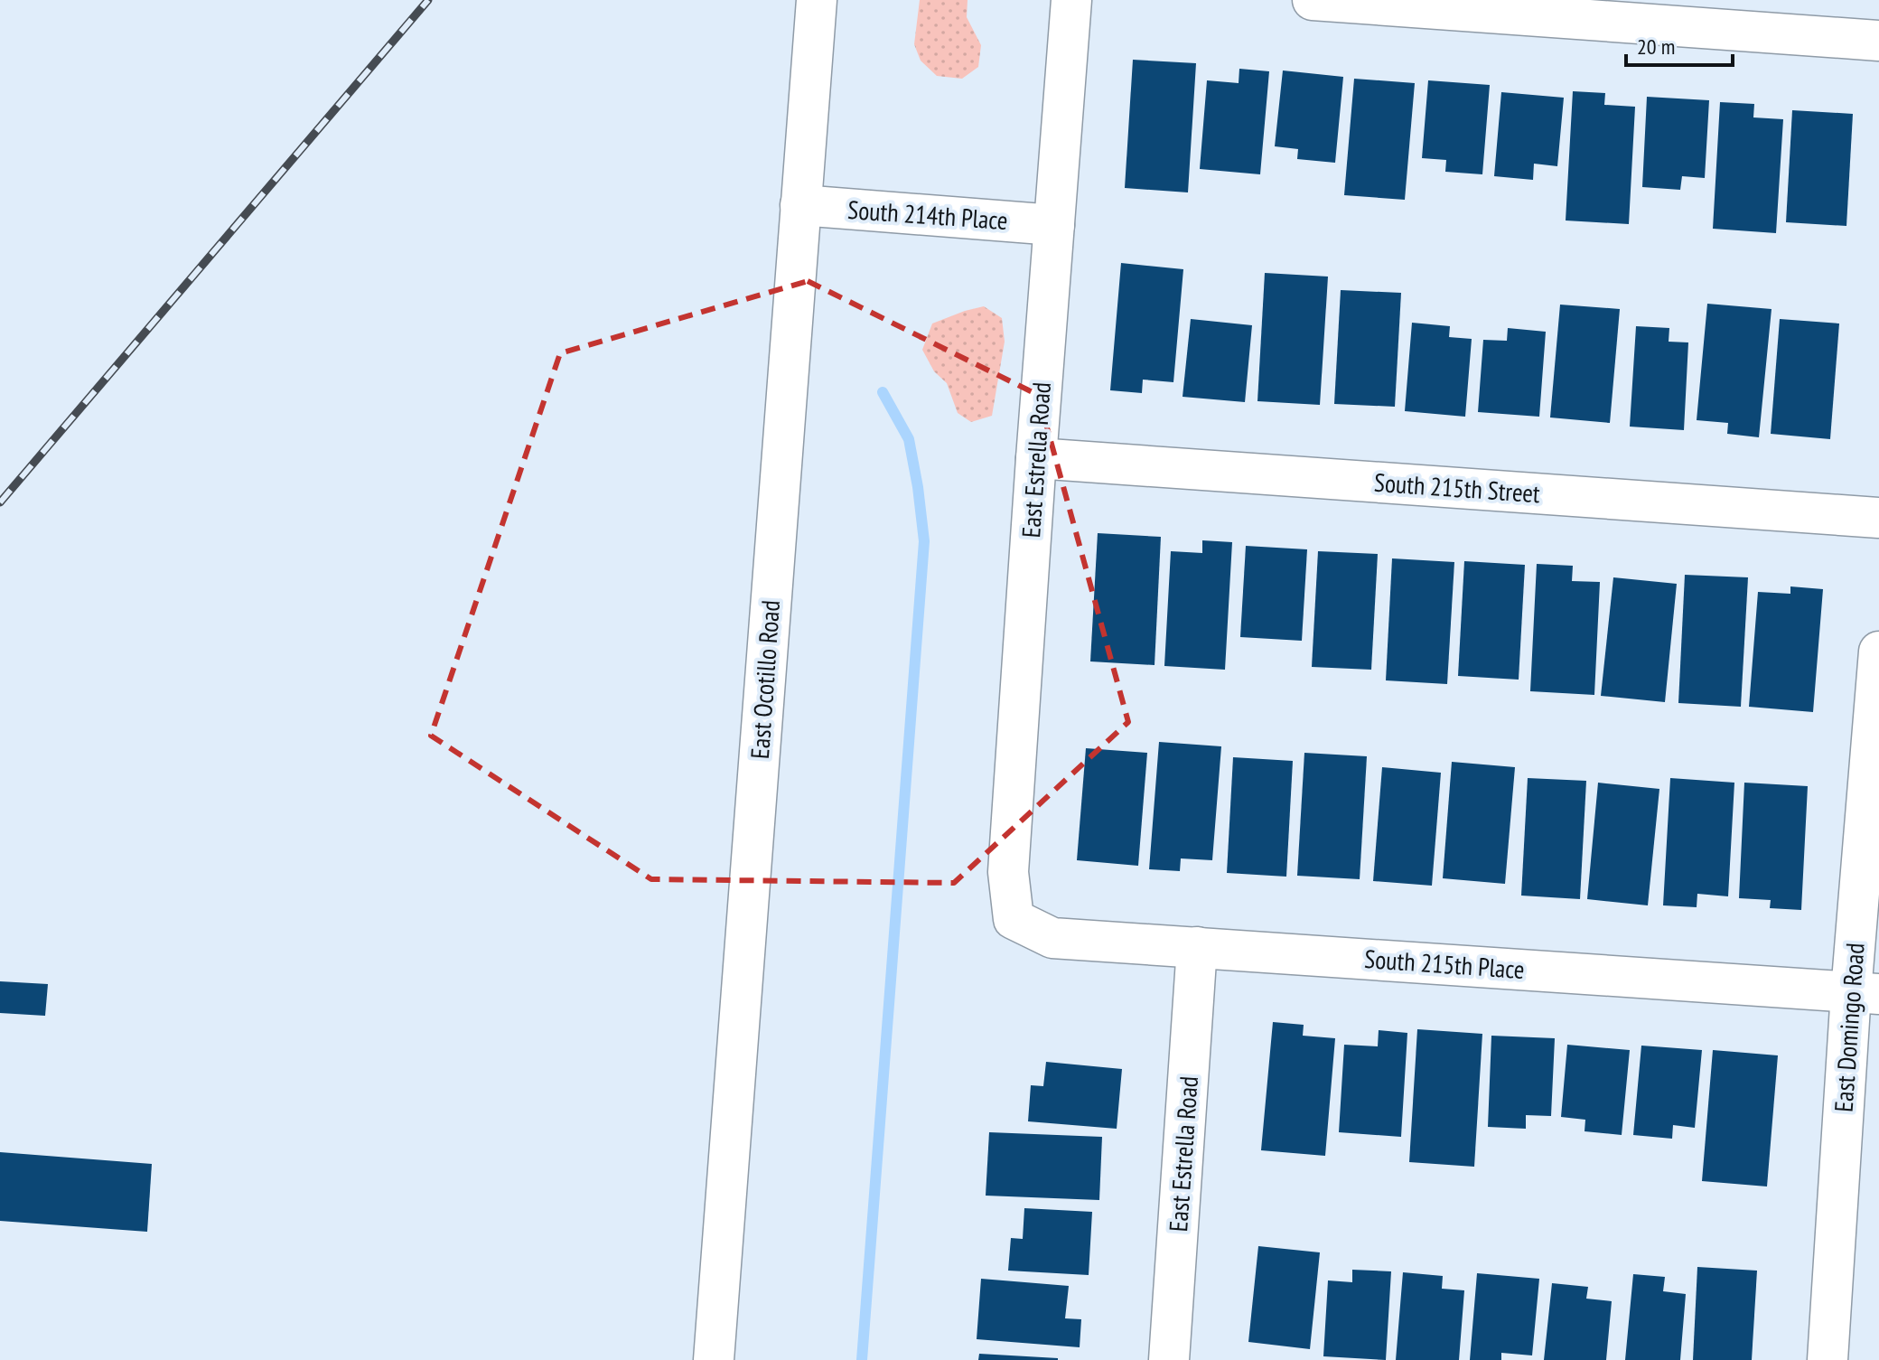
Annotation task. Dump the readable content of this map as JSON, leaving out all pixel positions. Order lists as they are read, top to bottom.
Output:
{
  "streets": {
    "street": [
      "South 214th Place",
      "East Estrella Road",
      "South 215th Street",
      "East Ocotillo Road",
      "South 215th Place",
      "East Domingo Road"
    ]
  },
  "crossings": [
    ["South 214th Place", "East Estrella Road"],
    ["South 214th Place", "East Ocotillo Road"],
    ["East Estrella Road", "South 215th Street"],
    ["East Estrella Road", "South 215th Place"],
    ["South 215th Place", "East Domingo Road"]
  ],
  "scale_bar": "20 m"
}
